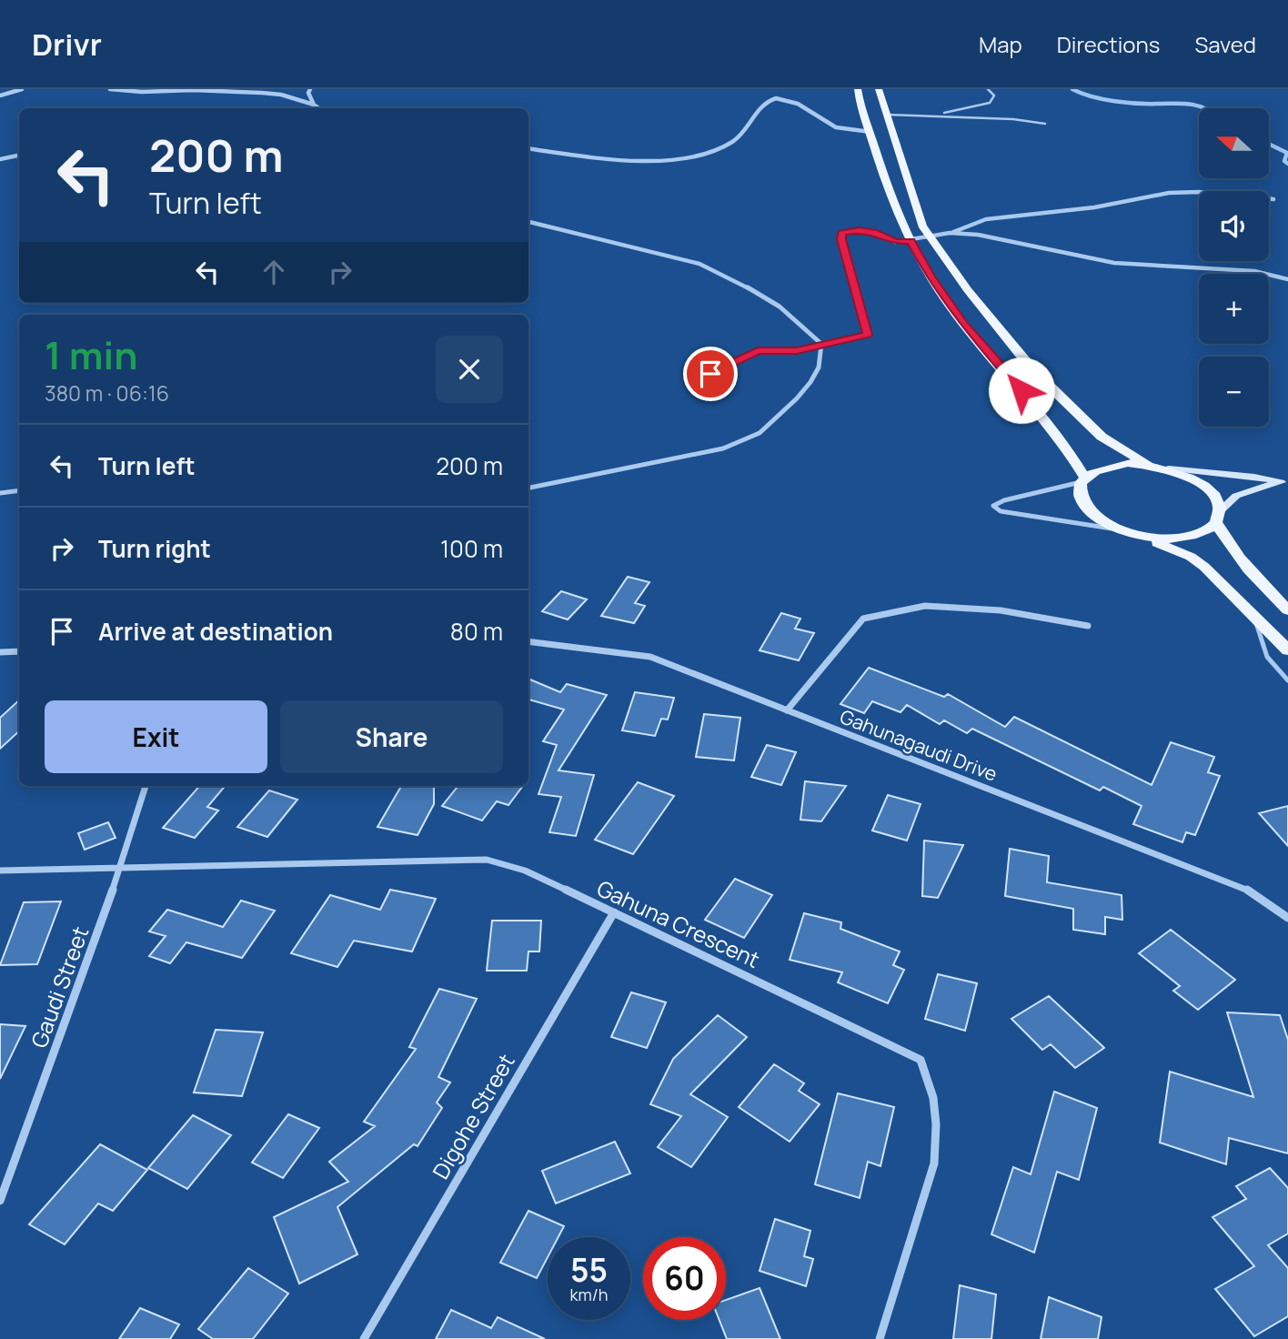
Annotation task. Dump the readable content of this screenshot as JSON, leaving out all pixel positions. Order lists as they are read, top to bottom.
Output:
{
  "streets": {
    "street": [
      "Gahunagaudi Drive",
      "Gahuna Crescent",
      "Gaudi Street",
      "Digohe Street"
    ]
  },
  "crossings": [
    ["Gahuna Crescent", "Gaudi Street"],
    ["Gahuna Crescent", "Digohe Street"]
  ],
  "north": "left",
  "page": {
    "header": "Drivr",
    "nav": ["Map", "Directions", "Saved"],
    "map_buttons": ["+", "−"],
    "turn": ["200 m", "Turn left"],
    "heading": ["1 min", "380 m · 06:16"],
    "list": [
      {
        "name": "Turn left",
        "value": "200 m"
      },
      {
        "name": "Turn right",
        "value": "100 m"
      },
      {
        "name": "Arrive at destination",
        "value": "80 m"
      }
    ],
    "buttons": ["Exit", "Share"],
    "speed": "55 km/h",
    "limit": "60"
  }
}
